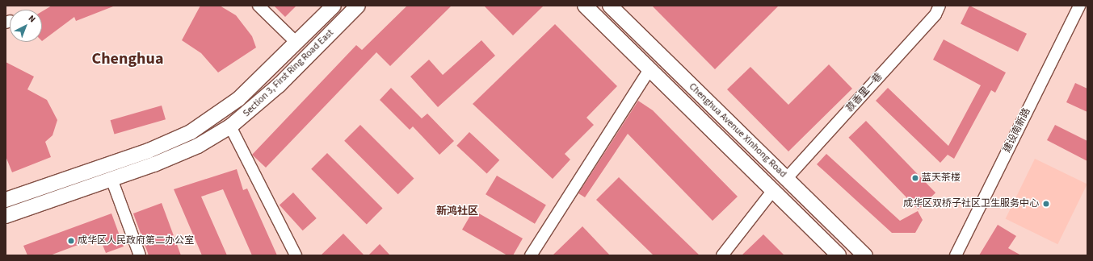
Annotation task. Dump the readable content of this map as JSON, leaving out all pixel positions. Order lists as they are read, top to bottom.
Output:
{
  "streets": {
    "main road": ["Section 3, First Ring Road East", "Chenghua Avenue Xinhong Road"],
    "street": ["菽香里一巷", "建设南新路"]
  },
  "crossings": [
    ["菽香里一巷", "Chenghua Avenue Xinhong Road"]
  ],
  "districts": ["Chenghua", "新鸿社区"],
  "places": ["蓝天茶楼", "成华区双桥子社区卫生服务中心", "成华区人民政府第二办公室"],
  "north": "top right"
}
